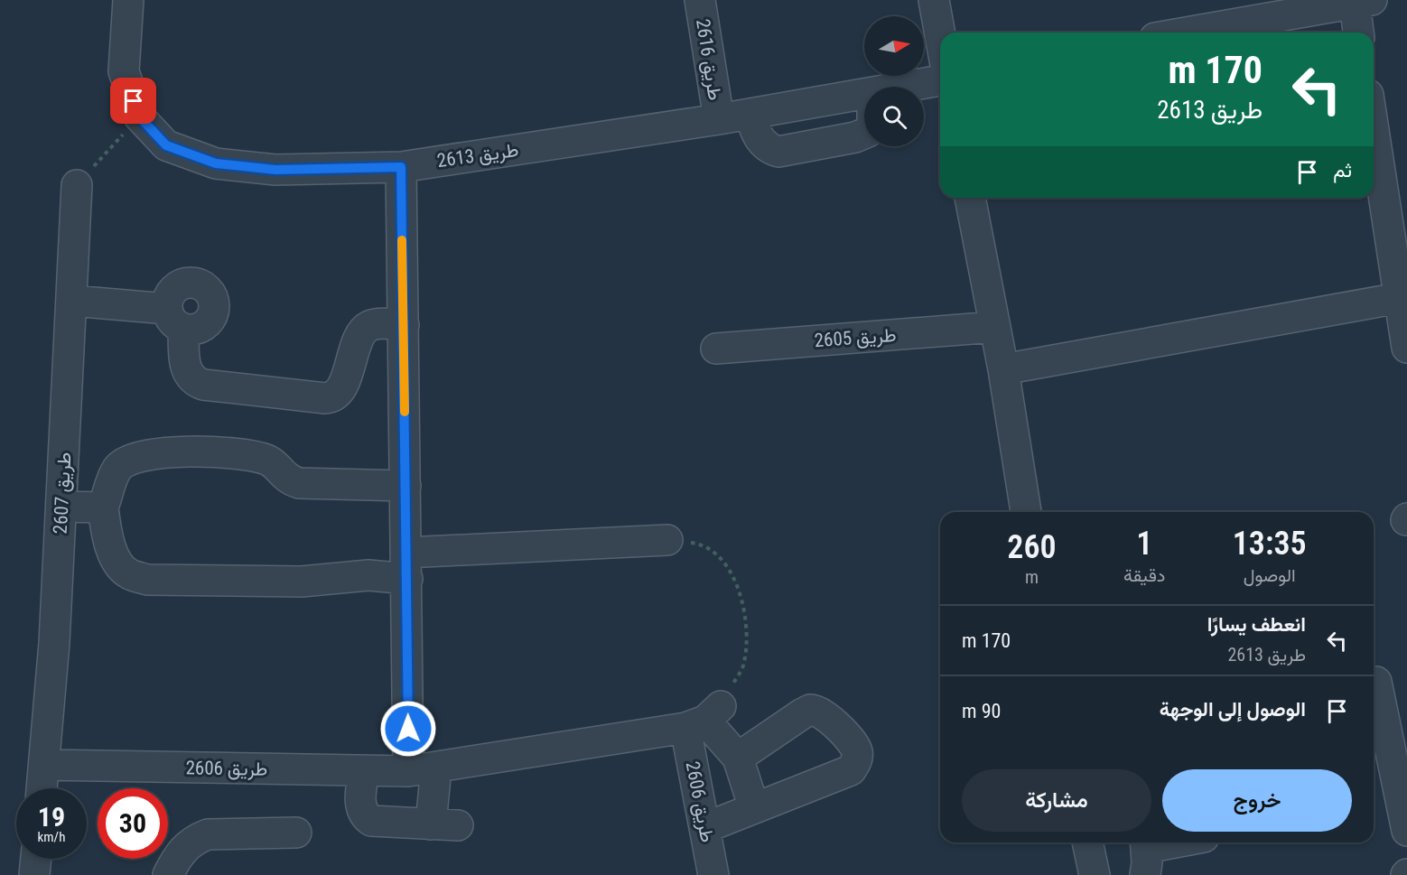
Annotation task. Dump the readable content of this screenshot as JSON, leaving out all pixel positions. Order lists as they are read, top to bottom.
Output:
{
  "streets": {
    "street": [
      "طريق 2616",
      "طريق 2613",
      "طريق 2605",
      "طريق 2607",
      "طريق 2606"
    ]
  },
  "crossings": [
    ["طريق 2616", "طريق 2613"],
    ["طريق 2607", "طريق 2606"]
  ],
  "north": "right",
  "page": {
    "turn": ["170 m", "طريق 2613"],
    "then": "ثم",
    "eta": [
      "13:35",
      "الوصول",
      "1",
      "دقيقة",
      "260",
      "m"
    ],
    "list": [
      {
        "name": "انعطف يسارًا",
        "note": "طريق 2613",
        "value": "170 m"
      },
      {
        "name": "الوصول إلى الوجهة",
        "value": "90 m"
      }
    ],
    "buttons": ["خروج", "مشاركة"],
    "speed": "19 km/h",
    "limit": "30"
  }
}
